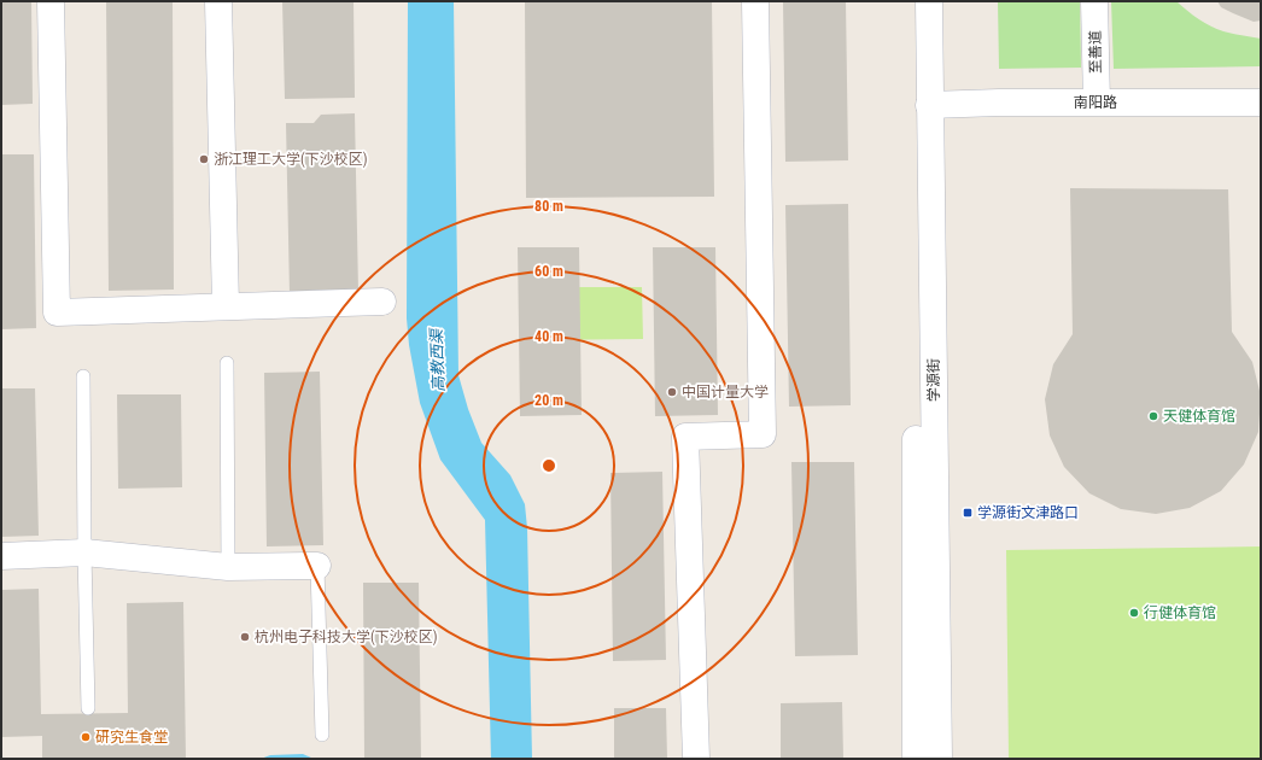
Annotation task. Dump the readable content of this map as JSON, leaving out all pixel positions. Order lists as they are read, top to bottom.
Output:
{
  "streets": {
    "street": ["至善道", "南阳路", "学源街"]
  },
  "crossings": [
    ["至善道", "南阳路"],
    ["南阳路", "学源街"]
  ],
  "water": ["高教西渠"],
  "places": {
    "other": [
      "浙江理工大学(下沙校区)",
      "中国计量大学",
      "天健体育馆",
      "行健体育馆",
      "杭州电子科技大学(下沙校区)",
      "研究生食堂"
    ],
    "transit": ["学源街文津路口"]
  },
  "rings": [
    "80 m",
    "60 m",
    "40 m",
    "20 m"
  ]
}
